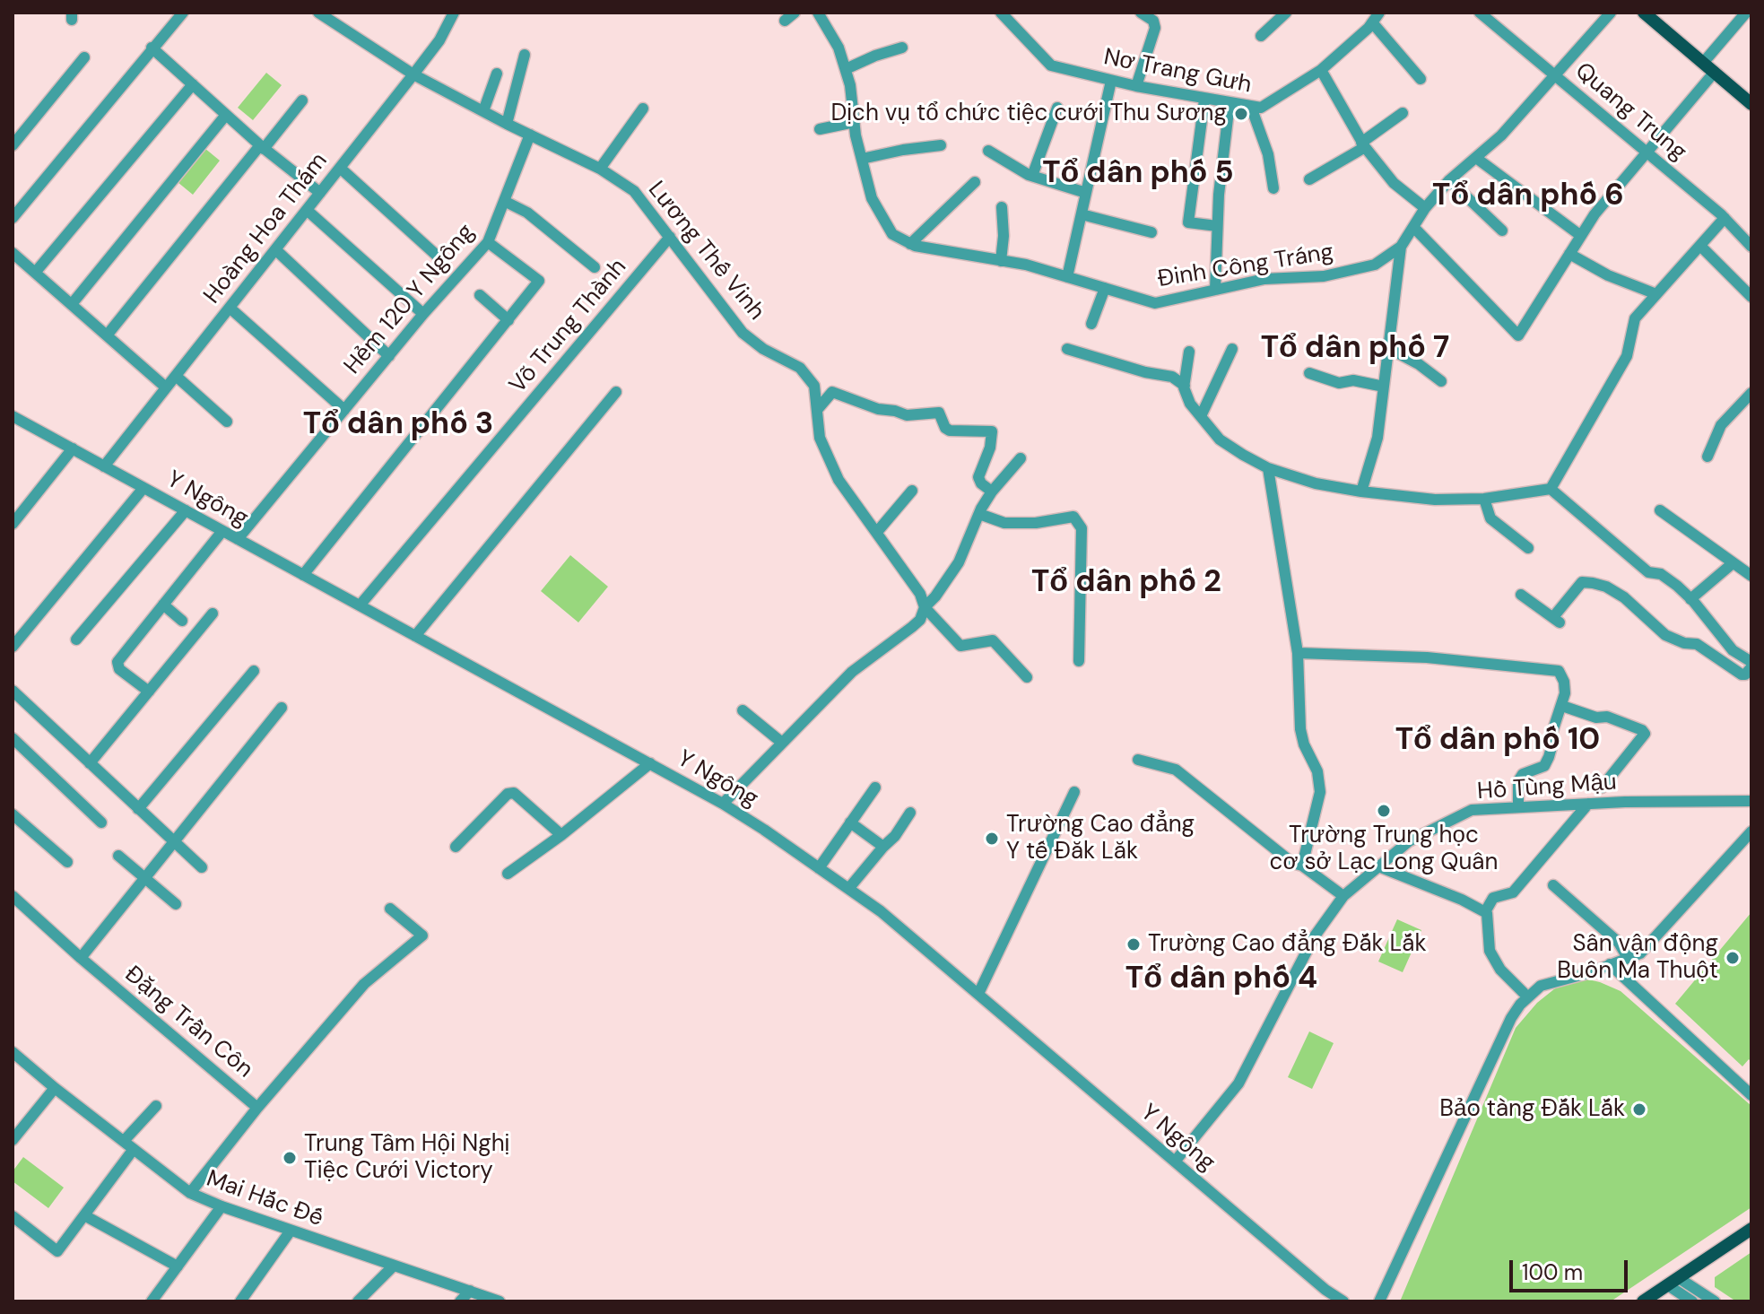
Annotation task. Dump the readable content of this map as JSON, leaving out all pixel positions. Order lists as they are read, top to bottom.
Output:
{
  "streets": {
    "street": [
      "Nơ Trang Gưh",
      "Quang Trung",
      "Hoàng Hoa Thám",
      "Lương Thế Vinh",
      "Đinh Công Tráng",
      "Hẻm 120 Y Ngông",
      "Võ Trung Thành",
      "Y Ngông",
      "Hồ Tùng Mậu",
      "Đặng Trần Côn",
      "Mai Hắc Đế"
    ]
  },
  "crossings": [
    ["Quang Trung", "Đinh Công Tráng"],
    ["Hoàng Hoa Thám", "Lương Thế Vinh"],
    ["Hoàng Hoa Thám", "Y Ngông"],
    ["Lương Thế Vinh", "Hẻm 120 Y Ngông"],
    ["Lương Thế Vinh", "Võ Trung Thành"],
    ["Hẻm 120 Y Ngông", "Y Ngông"],
    ["Võ Trung Thành", "Y Ngông"],
    ["Y Ngông", "Hồ Tùng Mậu"],
    ["Đặng Trần Côn", "Mai Hắc Đế"]
  ],
  "districts": [
    "Tổ dân phố 5",
    "Tổ dân phố 6",
    "Tổ dân phố 7",
    "Tổ dân phố 3",
    "Tổ dân phố 2",
    "Tổ dân phố 10",
    "Tổ dân phố 4"
  ],
  "places": [
    "Dịch vụ tổ chức tiệc cưới Thu Sương",
    "Trường Trung học cơ sở Lạc Long Quân",
    "Trường Cao đẳng Y tế Đăk Lăk",
    "Trường Cao đẳng Đắk Lắk",
    "Sân vận động Buôn Ma Thuột",
    "Bảo tàng Đắk Lắk",
    "Trung Tâm Hội Nghị Tiệc Cưới Victory"
  ],
  "scale_bar": "100 m"
}
